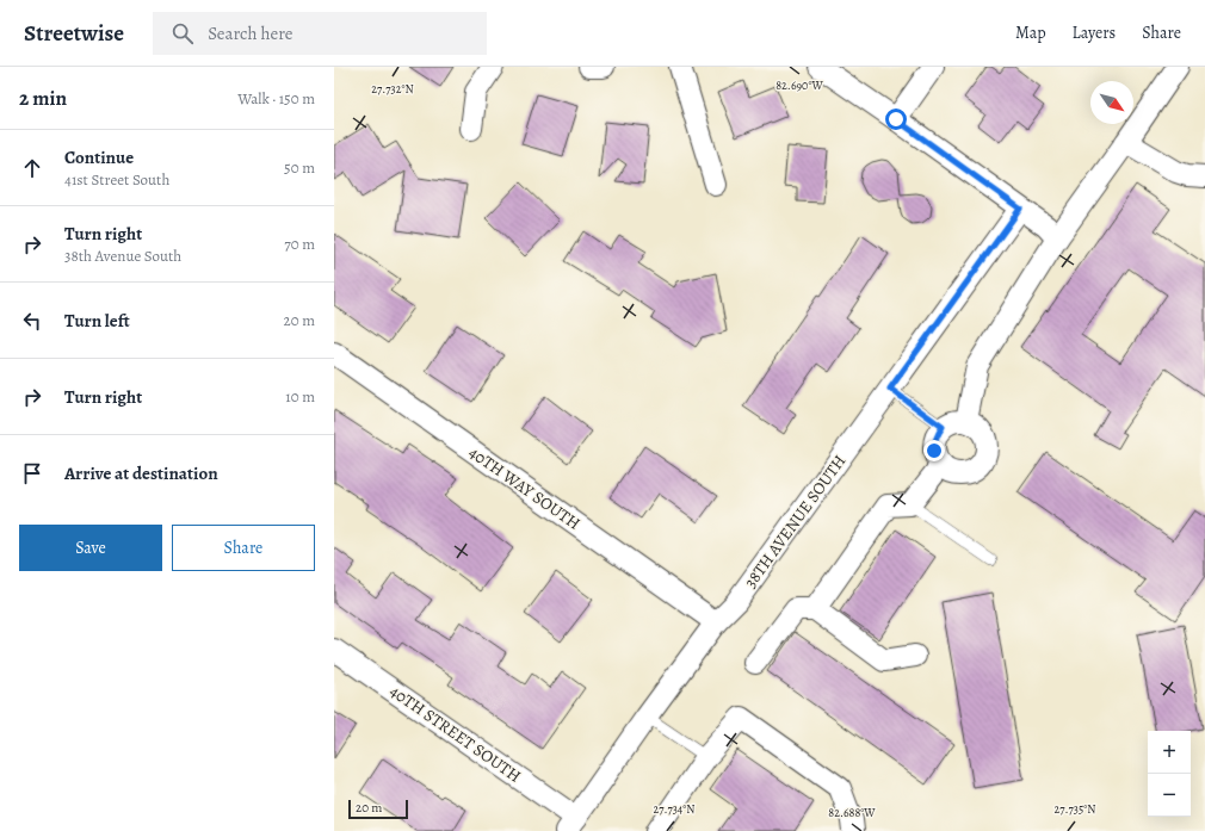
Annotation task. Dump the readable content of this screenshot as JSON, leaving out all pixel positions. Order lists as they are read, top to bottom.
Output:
{
  "streets": {
    "street": ["40TH WAY SOUTH", "38TH AVENUE SOUTH", "40TH STREET SOUTH"]
  },
  "crossings": [
    ["40TH WAY SOUTH", "38TH AVENUE SOUTH"],
    ["38TH AVENUE SOUTH", "40TH STREET SOUTH"]
  ],
  "scale_bar": "20 m",
  "north": "bottom right",
  "page": {
    "header": "Streetwise",
    "search": "Search here",
    "nav": ["Map", "Layers", "Share"],
    "heading": ["2 min", "Walk · 150 m"],
    "list": [
      ["Continue", "41st Street South", "50 m"],
      ["Turn right", "38th Avenue South", "70 m"],
      ["Turn left", "20 m"],
      ["Turn right", "10 m"],
      "Arrive at destination"
    ],
    "buttons": ["Save", "Share"],
    "map_buttons": ["+", "−"],
    "scale": "20 m"
  },
  "coordinates": [
    "82.690°W",
    "27.732°N",
    "27.734°N",
    "27.735°N",
    "82.688°W"
  ]
}
